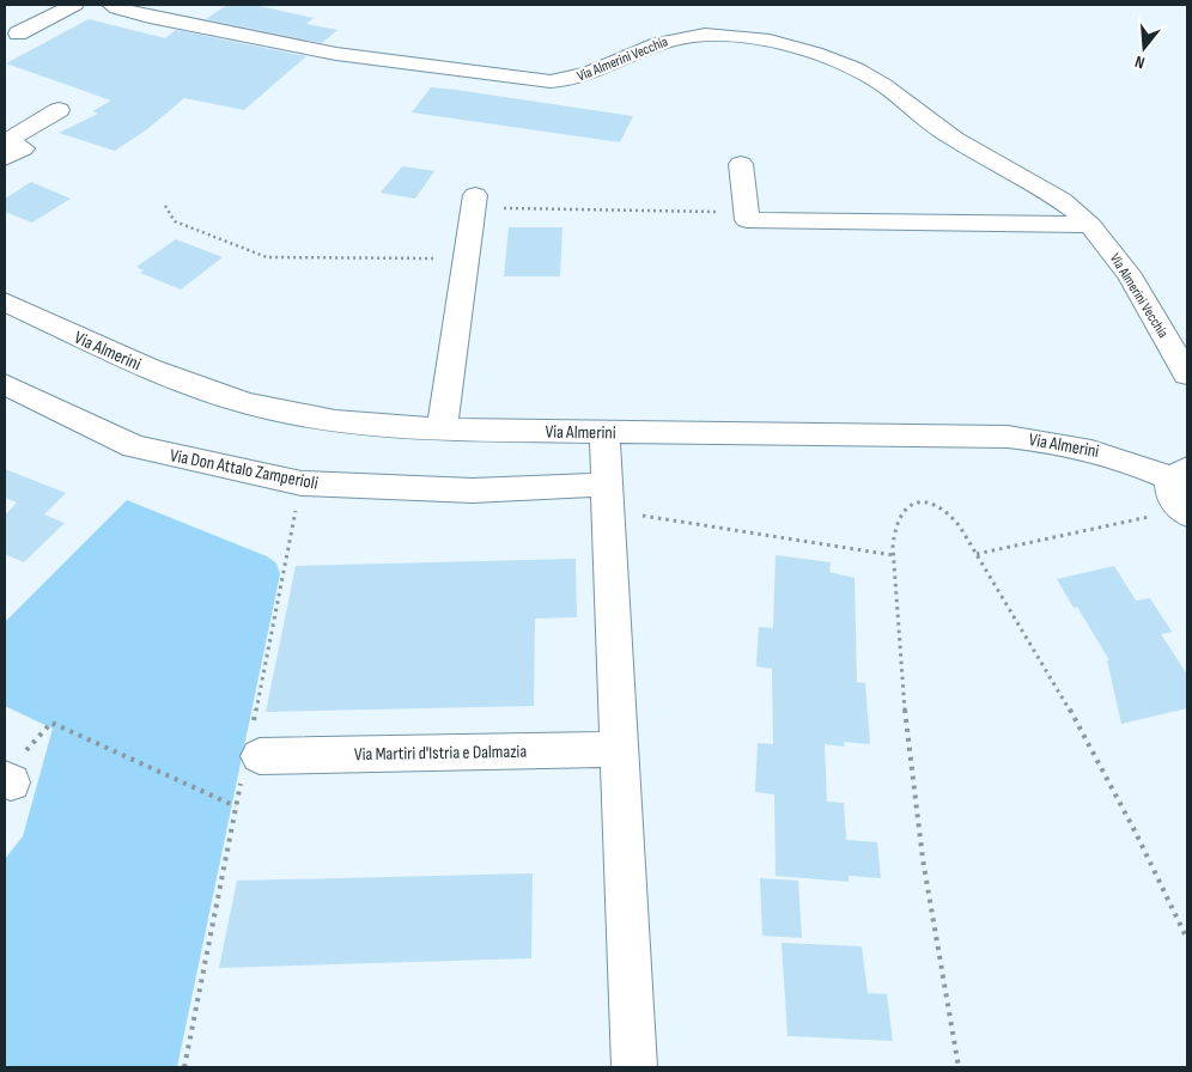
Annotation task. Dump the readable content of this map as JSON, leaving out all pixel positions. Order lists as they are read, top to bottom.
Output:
{
  "streets": {
    "street": [
      "Via Almerini Vecchia",
      "Via Almerini",
      "Via Don Attalo Zamperioli",
      "Via Martiri d'Istria e Dalmazia"
    ]
  },
  "north": "bottom"
}
